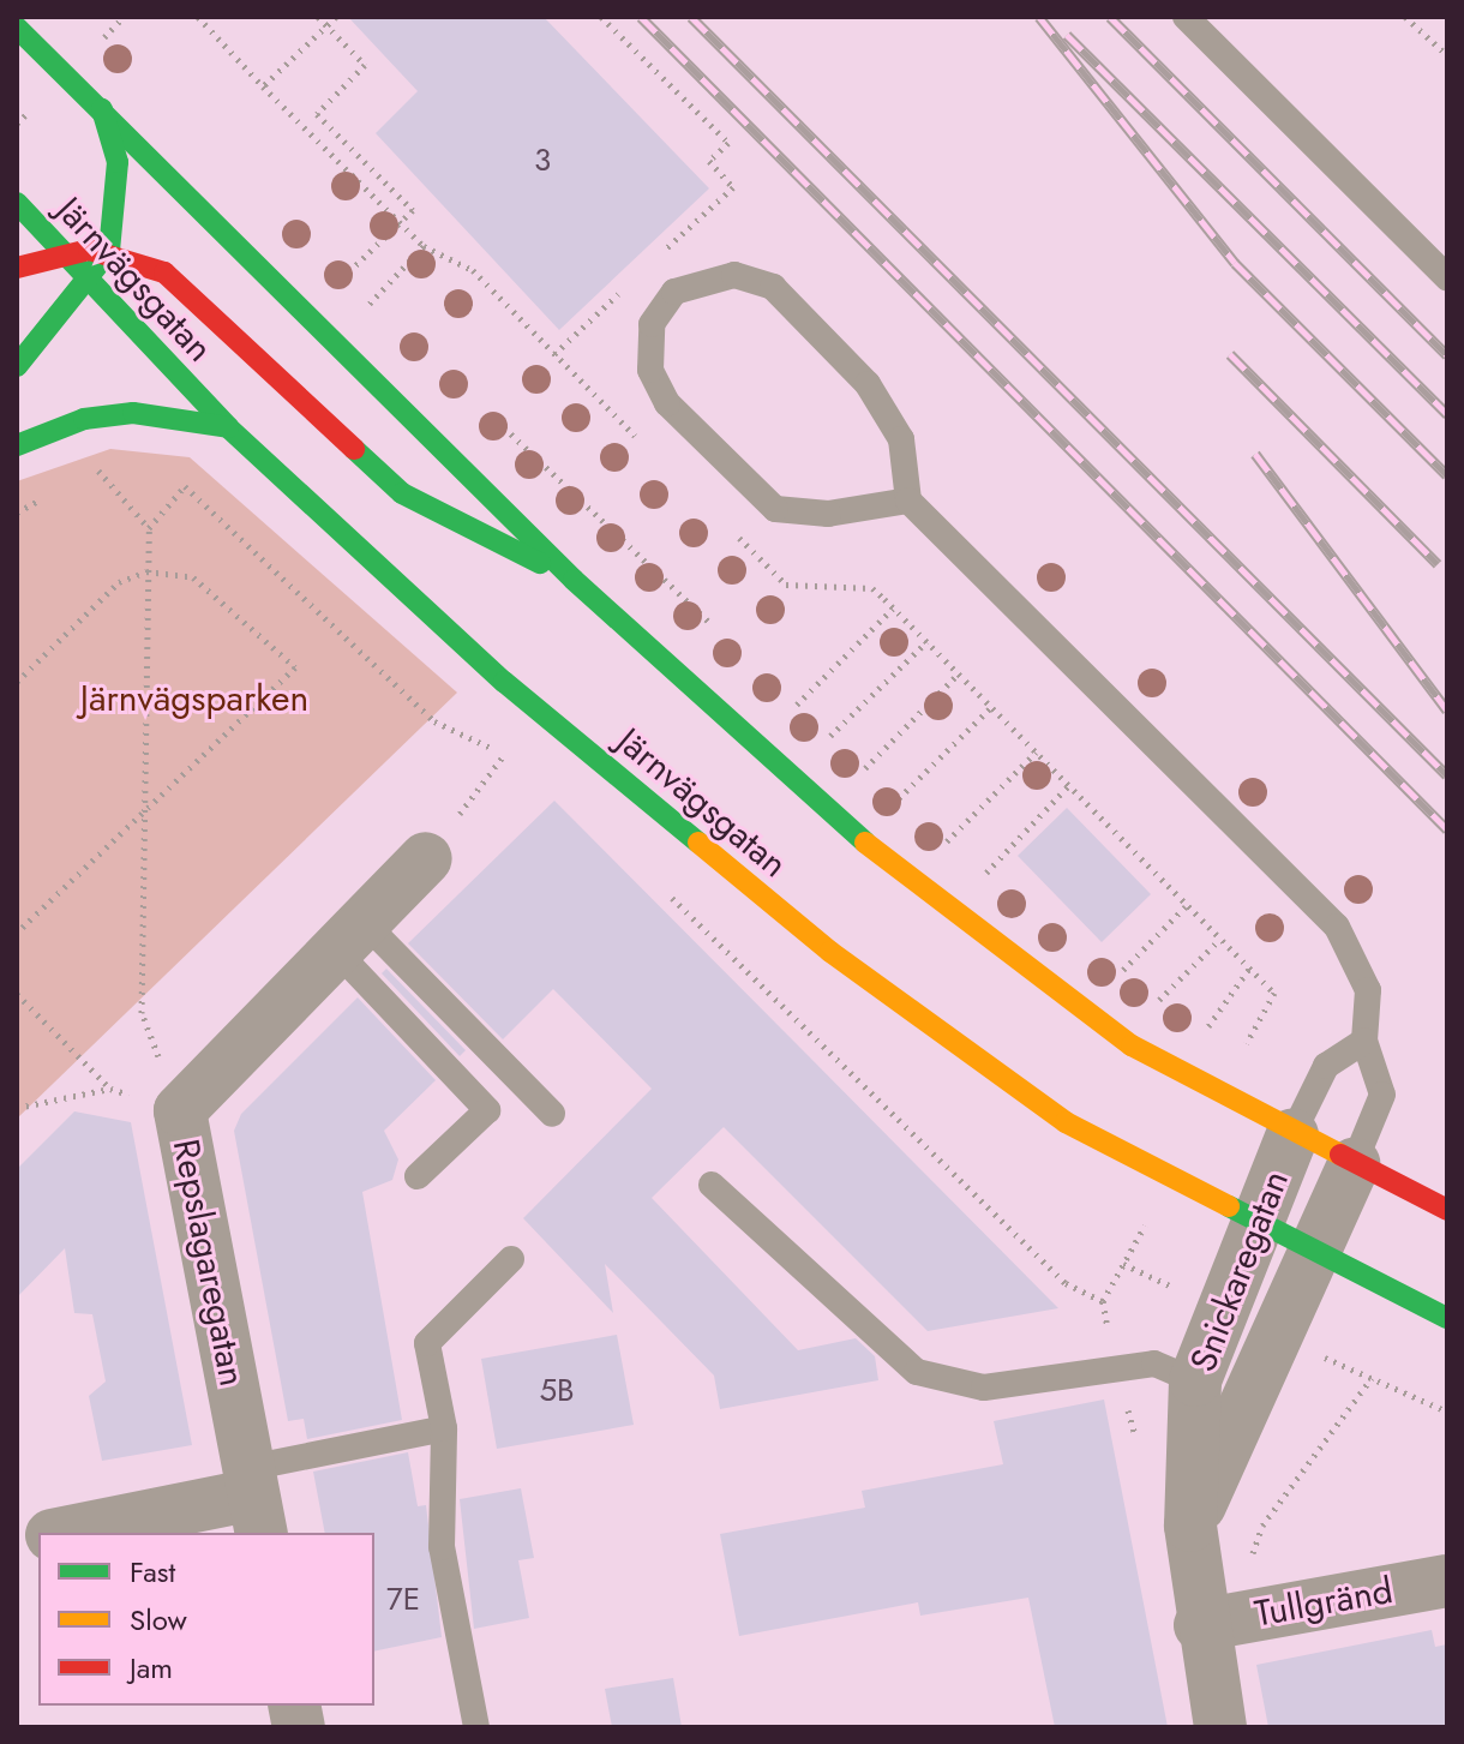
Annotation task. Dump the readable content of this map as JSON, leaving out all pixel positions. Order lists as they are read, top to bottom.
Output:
{
  "streets": {
    "main road": ["Järnvägsgatan"],
    "street": ["Repslagaregatan", "Snickaregatan", "Tullgränd"]
  },
  "crossings": [
    ["Järnvägsgatan", "Snickaregatan"],
    ["Snickaregatan", "Tullgränd"]
  ],
  "parks": ["Järnvägsparken"],
  "house_numbers": ["3", "5B", "7E"],
  "legend": ["Fast", "Slow", "Jam"]
}
